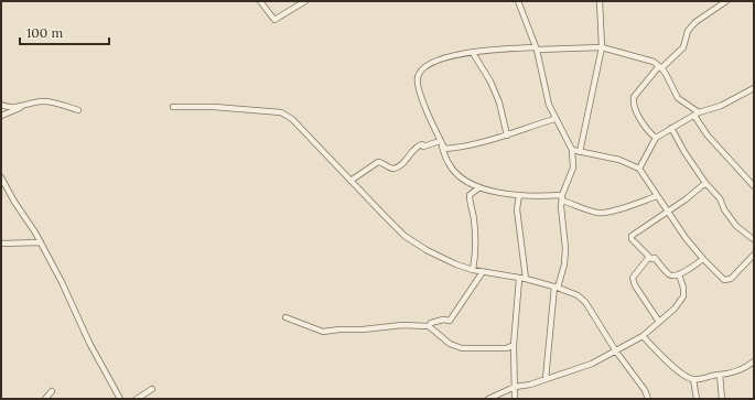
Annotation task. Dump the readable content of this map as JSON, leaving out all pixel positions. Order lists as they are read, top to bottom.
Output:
{
  "scale_bar": "100 m"
}
